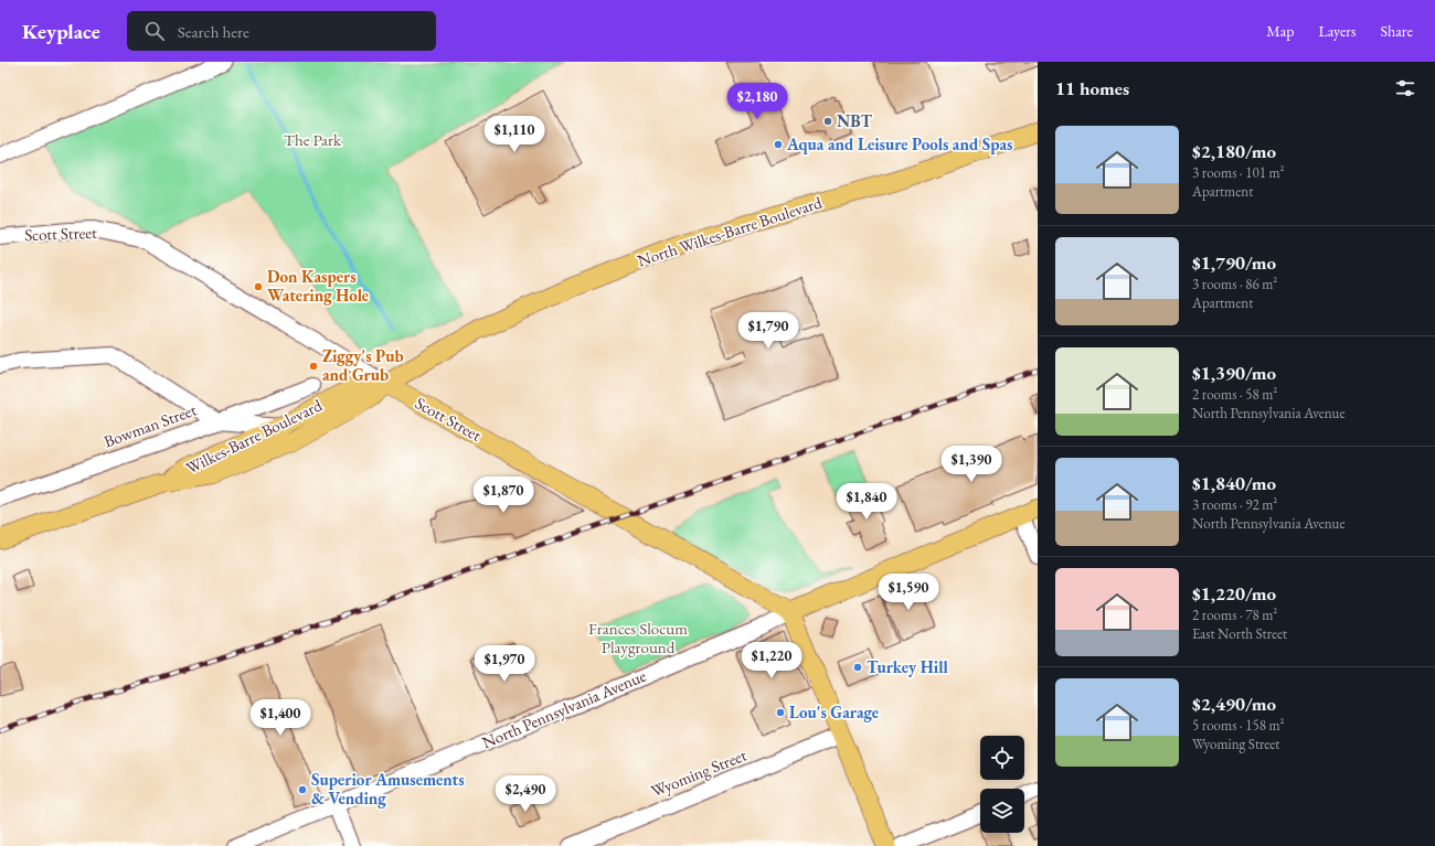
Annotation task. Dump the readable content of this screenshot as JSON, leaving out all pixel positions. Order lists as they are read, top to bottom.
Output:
{
  "streets": {
    "main road": [
      "North Wilkes-Barre Boulevard",
      "Scott Street",
      "Wilkes-Barre Boulevard",
      "North Pennsylvania Avenue"
    ],
    "street": ["Bowman Street", "Wyoming Street"]
  },
  "crossings": [
    ["North Wilkes-Barre Boulevard", "Scott Street"],
    ["North Wilkes-Barre Boulevard", "Wilkes-Barre Boulevard"],
    ["Scott Street", "Wilkes-Barre Boulevard"],
    ["Scott Street", "North Pennsylvania Avenue"]
  ],
  "parks": ["The Park", "Frances Slocum Playground"],
  "places": [
    "NBT",
    "Aqua and Leisure Pools and Spas",
    "Don Kaspers Watering Hole",
    "Ziggy's Pub and Grub",
    "Turkey Hill",
    "Lou's Garage",
    "Superior Amusements & Vending"
  ],
  "page": {
    "header": "Keyplace",
    "search": "Search here",
    "nav": ["Map", "Layers", "Share"],
    "heading": "11 homes",
    "price": [
      "$2,180",
      "$1,110",
      "$1,790",
      "$1,390",
      "$1,870",
      "$1,840",
      "$1,590",
      "$1,220",
      "$1,970",
      "$1,400",
      "$2,490"
    ],
    "list": [
      {
        "name": "$2,180/mo",
        "note": "3 rooms · 101 m² · Apartment"
      },
      {
        "name": "$1,790/mo",
        "note": "3 rooms · 86 m² · Apartment"
      },
      {
        "name": "$1,390/mo",
        "note": "2 rooms · 58 m² · North Pennsylvania Avenue"
      },
      {
        "name": "$1,840/mo",
        "note": "3 rooms · 92 m² · North Pennsylvania Avenue"
      },
      {
        "name": "$1,220/mo",
        "note": "2 rooms · 78 m² · East North Street"
      },
      {
        "name": "$2,490/mo",
        "note": "5 rooms · 158 m² · Wyoming Street"
      }
    ]
  }
}
